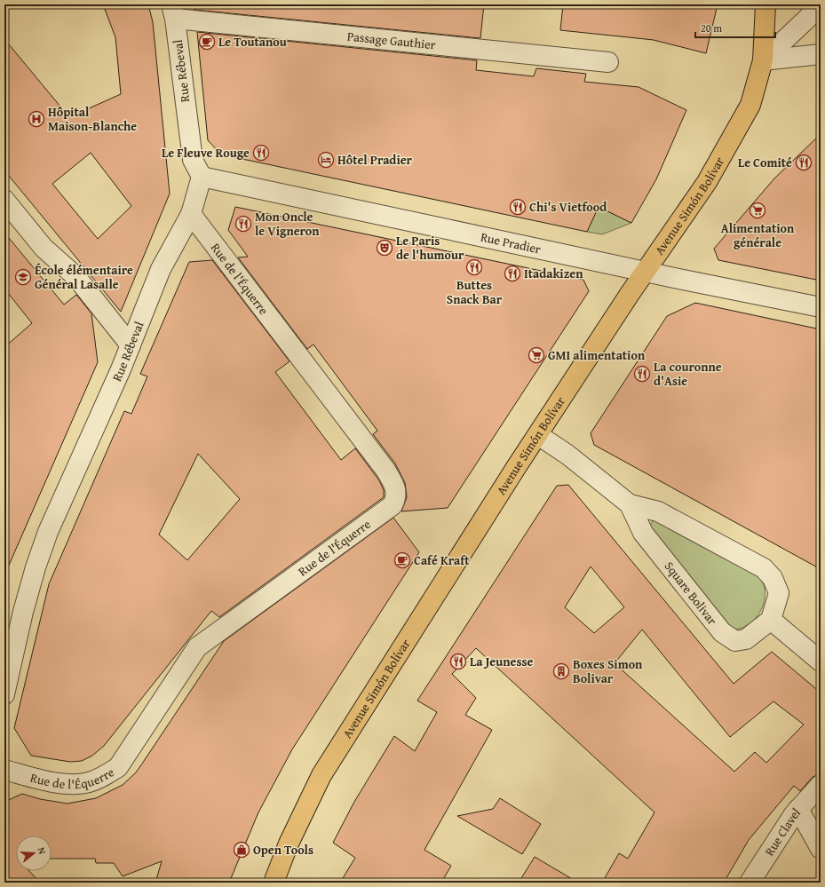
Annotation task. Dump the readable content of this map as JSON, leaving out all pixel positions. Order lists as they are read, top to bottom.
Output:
{
  "streets": {
    "main road": ["Avenue Simón Bolívar"],
    "street": [
      "Passage Gauthier",
      "Rue Rébeval",
      "Rue Pradier",
      "Rue de l'Équerre",
      "Square Bolivar",
      "Rue Clavel"
    ]
  },
  "crossings": [
    ["Passage Gauthier", "Rue Rébeval"],
    ["Rue Rébeval", "Rue Pradier"],
    ["Rue Rébeval", "Rue de l'Équerre"],
    ["Avenue Simón Bolívar", "Rue Pradier"],
    ["Avenue Simón Bolívar", "Square Bolivar"]
  ],
  "places": {
    "cafe": ["Le Toutanou", "Café Kraft"],
    "hospital": ["Hôpital Maison-Blanche"],
    "restaurant": [
      "Le Fleuve Rouge",
      "Le Comité",
      "Chi's Vietfood",
      "Mon Oncle le Vigneron",
      "Buttes Snack Bar",
      "Itadakizen",
      "La couronne d'Asie",
      "La Jeunesse"
    ],
    "hotel": ["Hôtel Pradier"],
    "supermarket": ["Alimentation générale", "GMI alimentation"],
    "theatre": ["Le Paris de l'humour"],
    "school or university": ["École élémentaire Général Lasalle"],
    "building": ["Boxes Simon Bolivar"],
    "shop": ["Open Tools"]
  },
  "scale_bar": "20 m",
  "north": "right"
}
